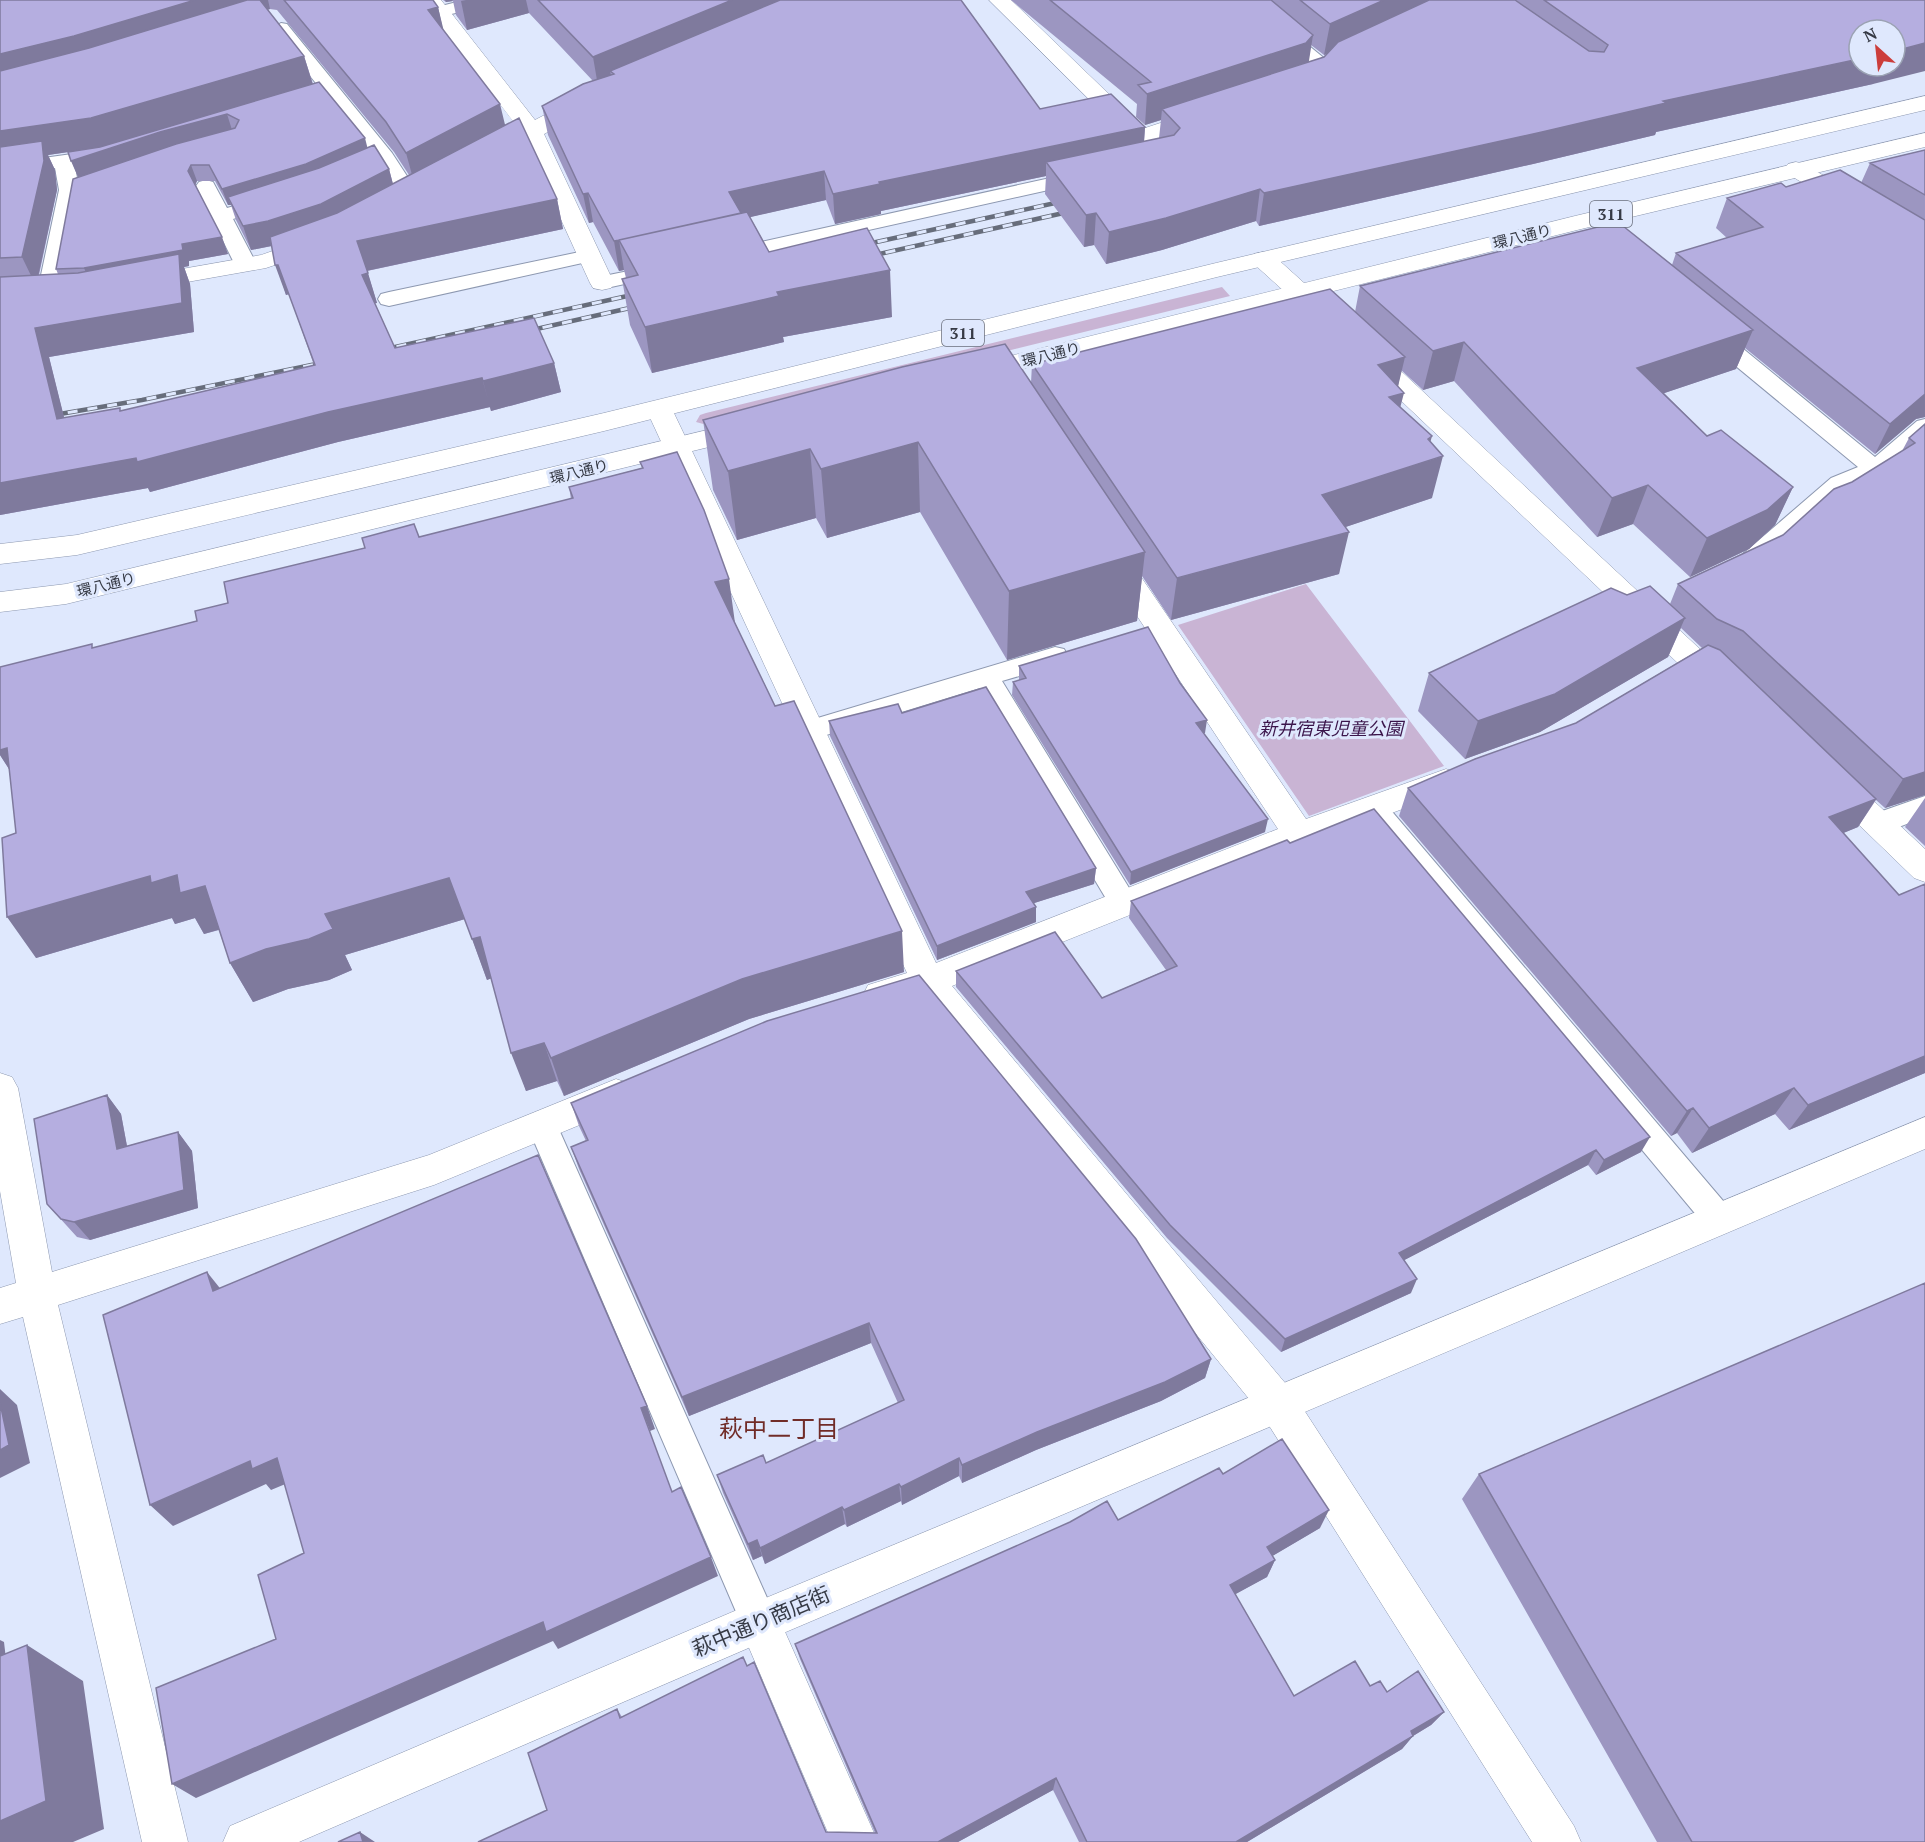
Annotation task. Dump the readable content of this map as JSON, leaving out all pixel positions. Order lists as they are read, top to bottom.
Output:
{
  "streets": {
    "street": ["311", "環八通り", "萩中通り商店街"]
  },
  "districts": ["萩中二丁目"],
  "parks": ["新井宿東児童公園"],
  "north": "top left"
}
